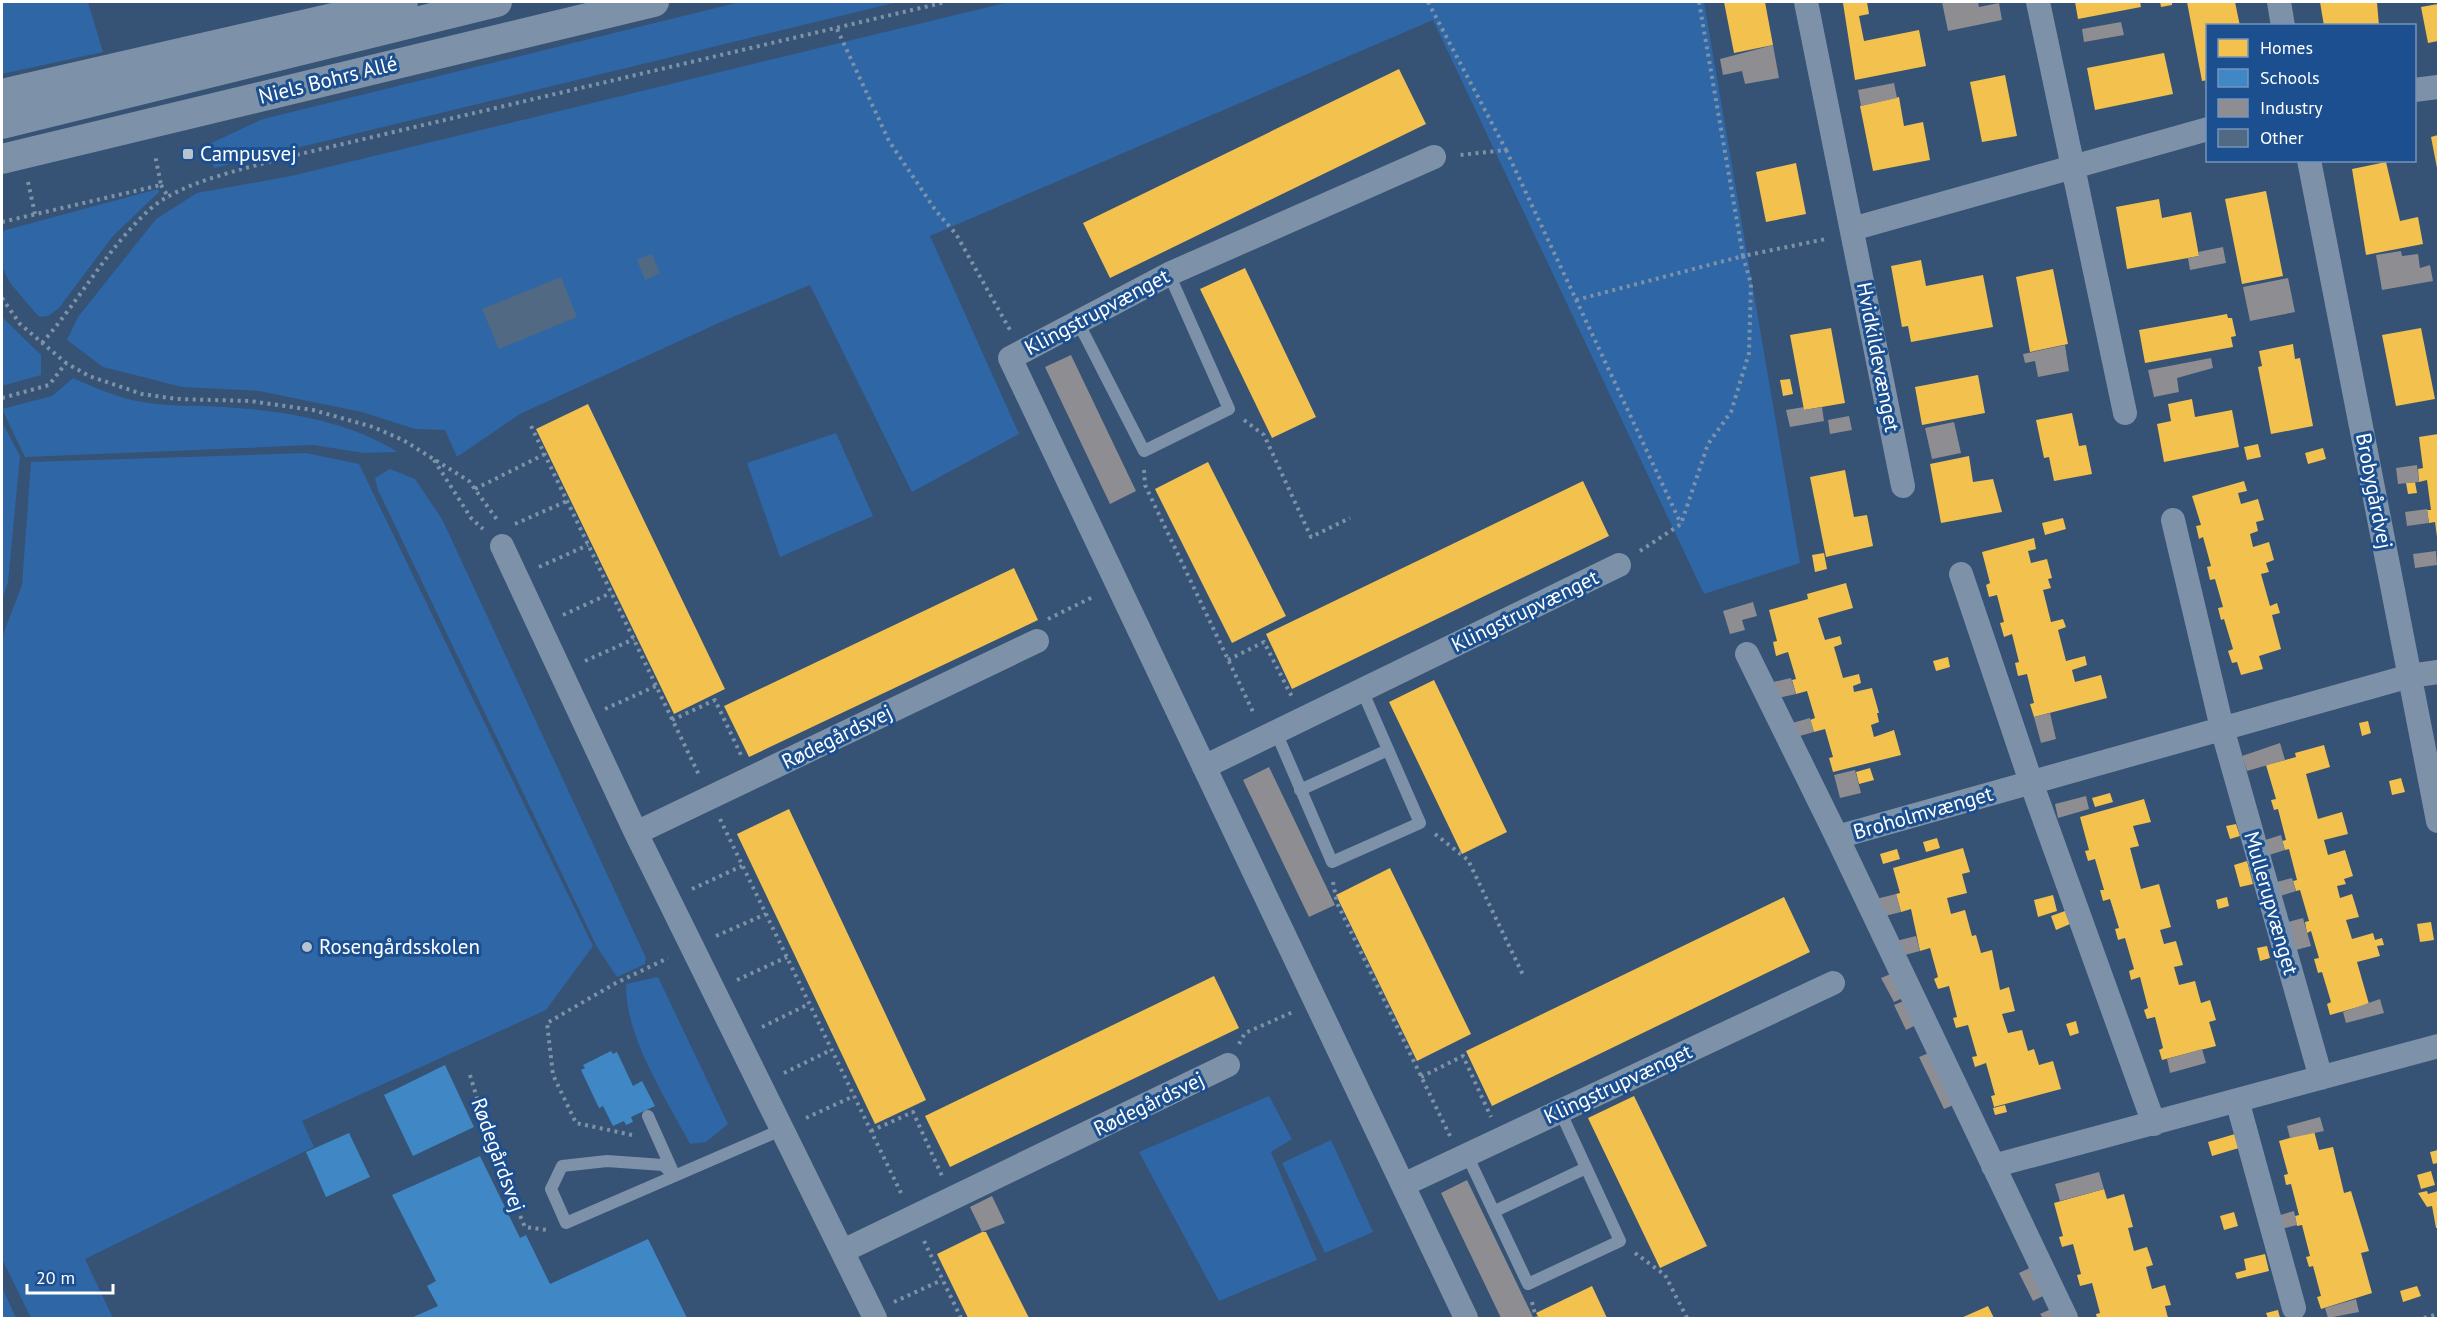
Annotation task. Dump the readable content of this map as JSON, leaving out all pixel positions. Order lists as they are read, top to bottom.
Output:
{
  "streets": {
    "street": [
      "Niels Bohrs Allé",
      "Klingstrupvænget",
      "Hvidkildevænget",
      "Brobygårdvej",
      "Rødegårdsvej",
      "Broholmvænget",
      "Mullerupvænget"
    ]
  },
  "crossings": [
    ["Brobygårdvej", "Broholmvænget"],
    ["Broholmvænget", "Mullerupvænget"]
  ],
  "places": {
    "transit": ["Campusvej"],
    "other": ["Rosengårdsskolen"]
  },
  "legend": [
    "Homes",
    "Schools",
    "Industry",
    "Other"
  ],
  "scale_bar": "20 m"
}
